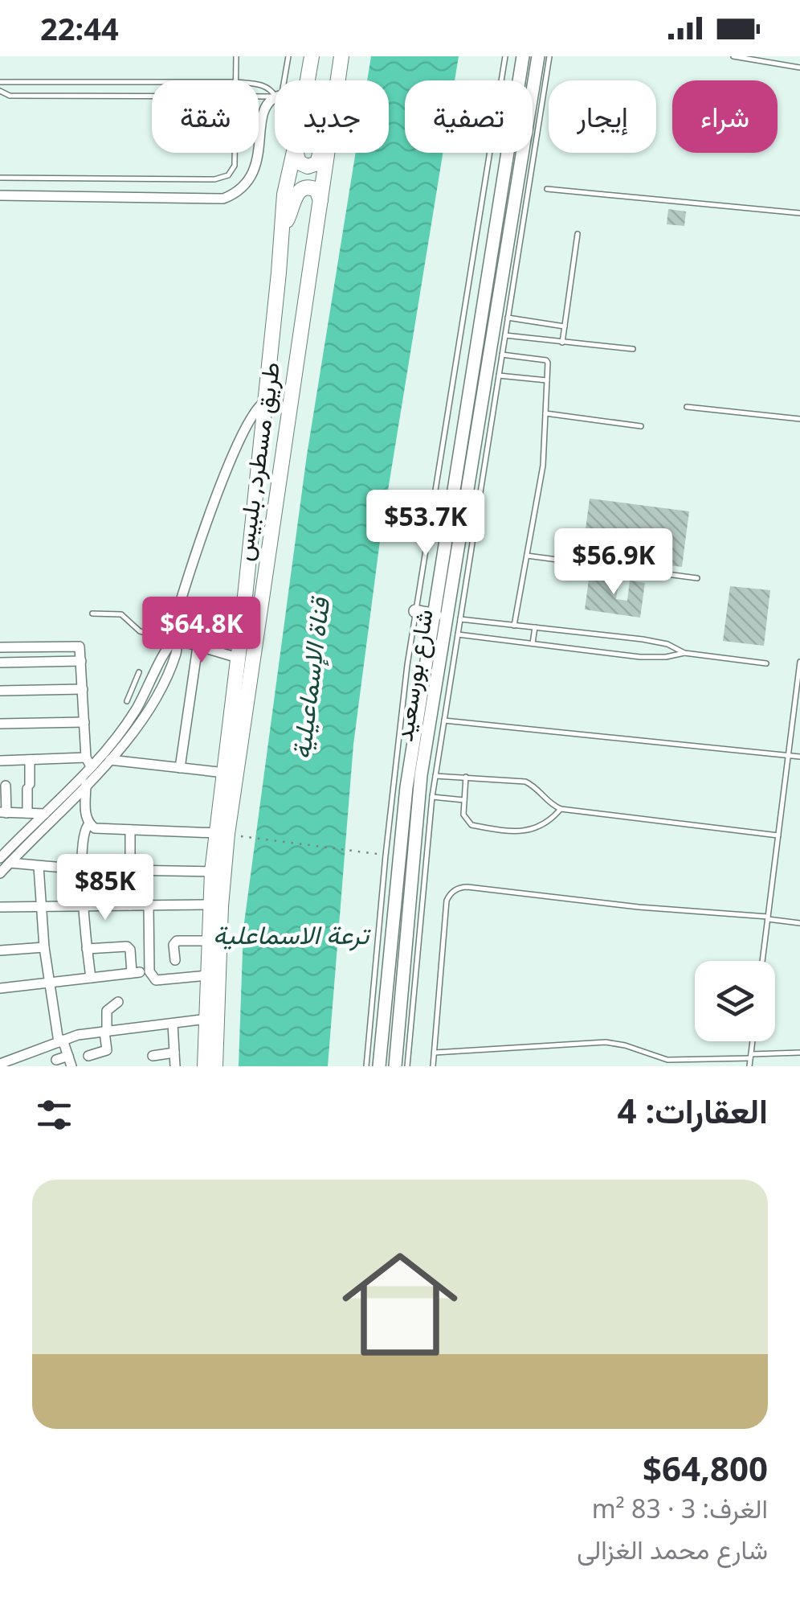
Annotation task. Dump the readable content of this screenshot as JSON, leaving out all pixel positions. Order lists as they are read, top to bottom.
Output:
{
  "streets": {
    "main road": ["طريق مسطرد, بلبيس", "شارع بورسعيد"]
  },
  "water": ["قناة الإسماعيلية", "ترعة الاسماعلية"],
  "page": {
    "status": "22:44",
    "chip": [
      "شراء",
      "إيجار",
      "تصفية",
      "جديد",
      "شقة"
    ],
    "price": [
      "$53.7K",
      "$56.9K",
      "$64.8K",
      "$85K"
    ],
    "heading": "العقارات: 4",
    "list": [
      {
        "name": "$64,800",
        "note": "الغرف: 3 · 83 m² · شارع محمد الغزالى"
      }
    ]
  }
}
